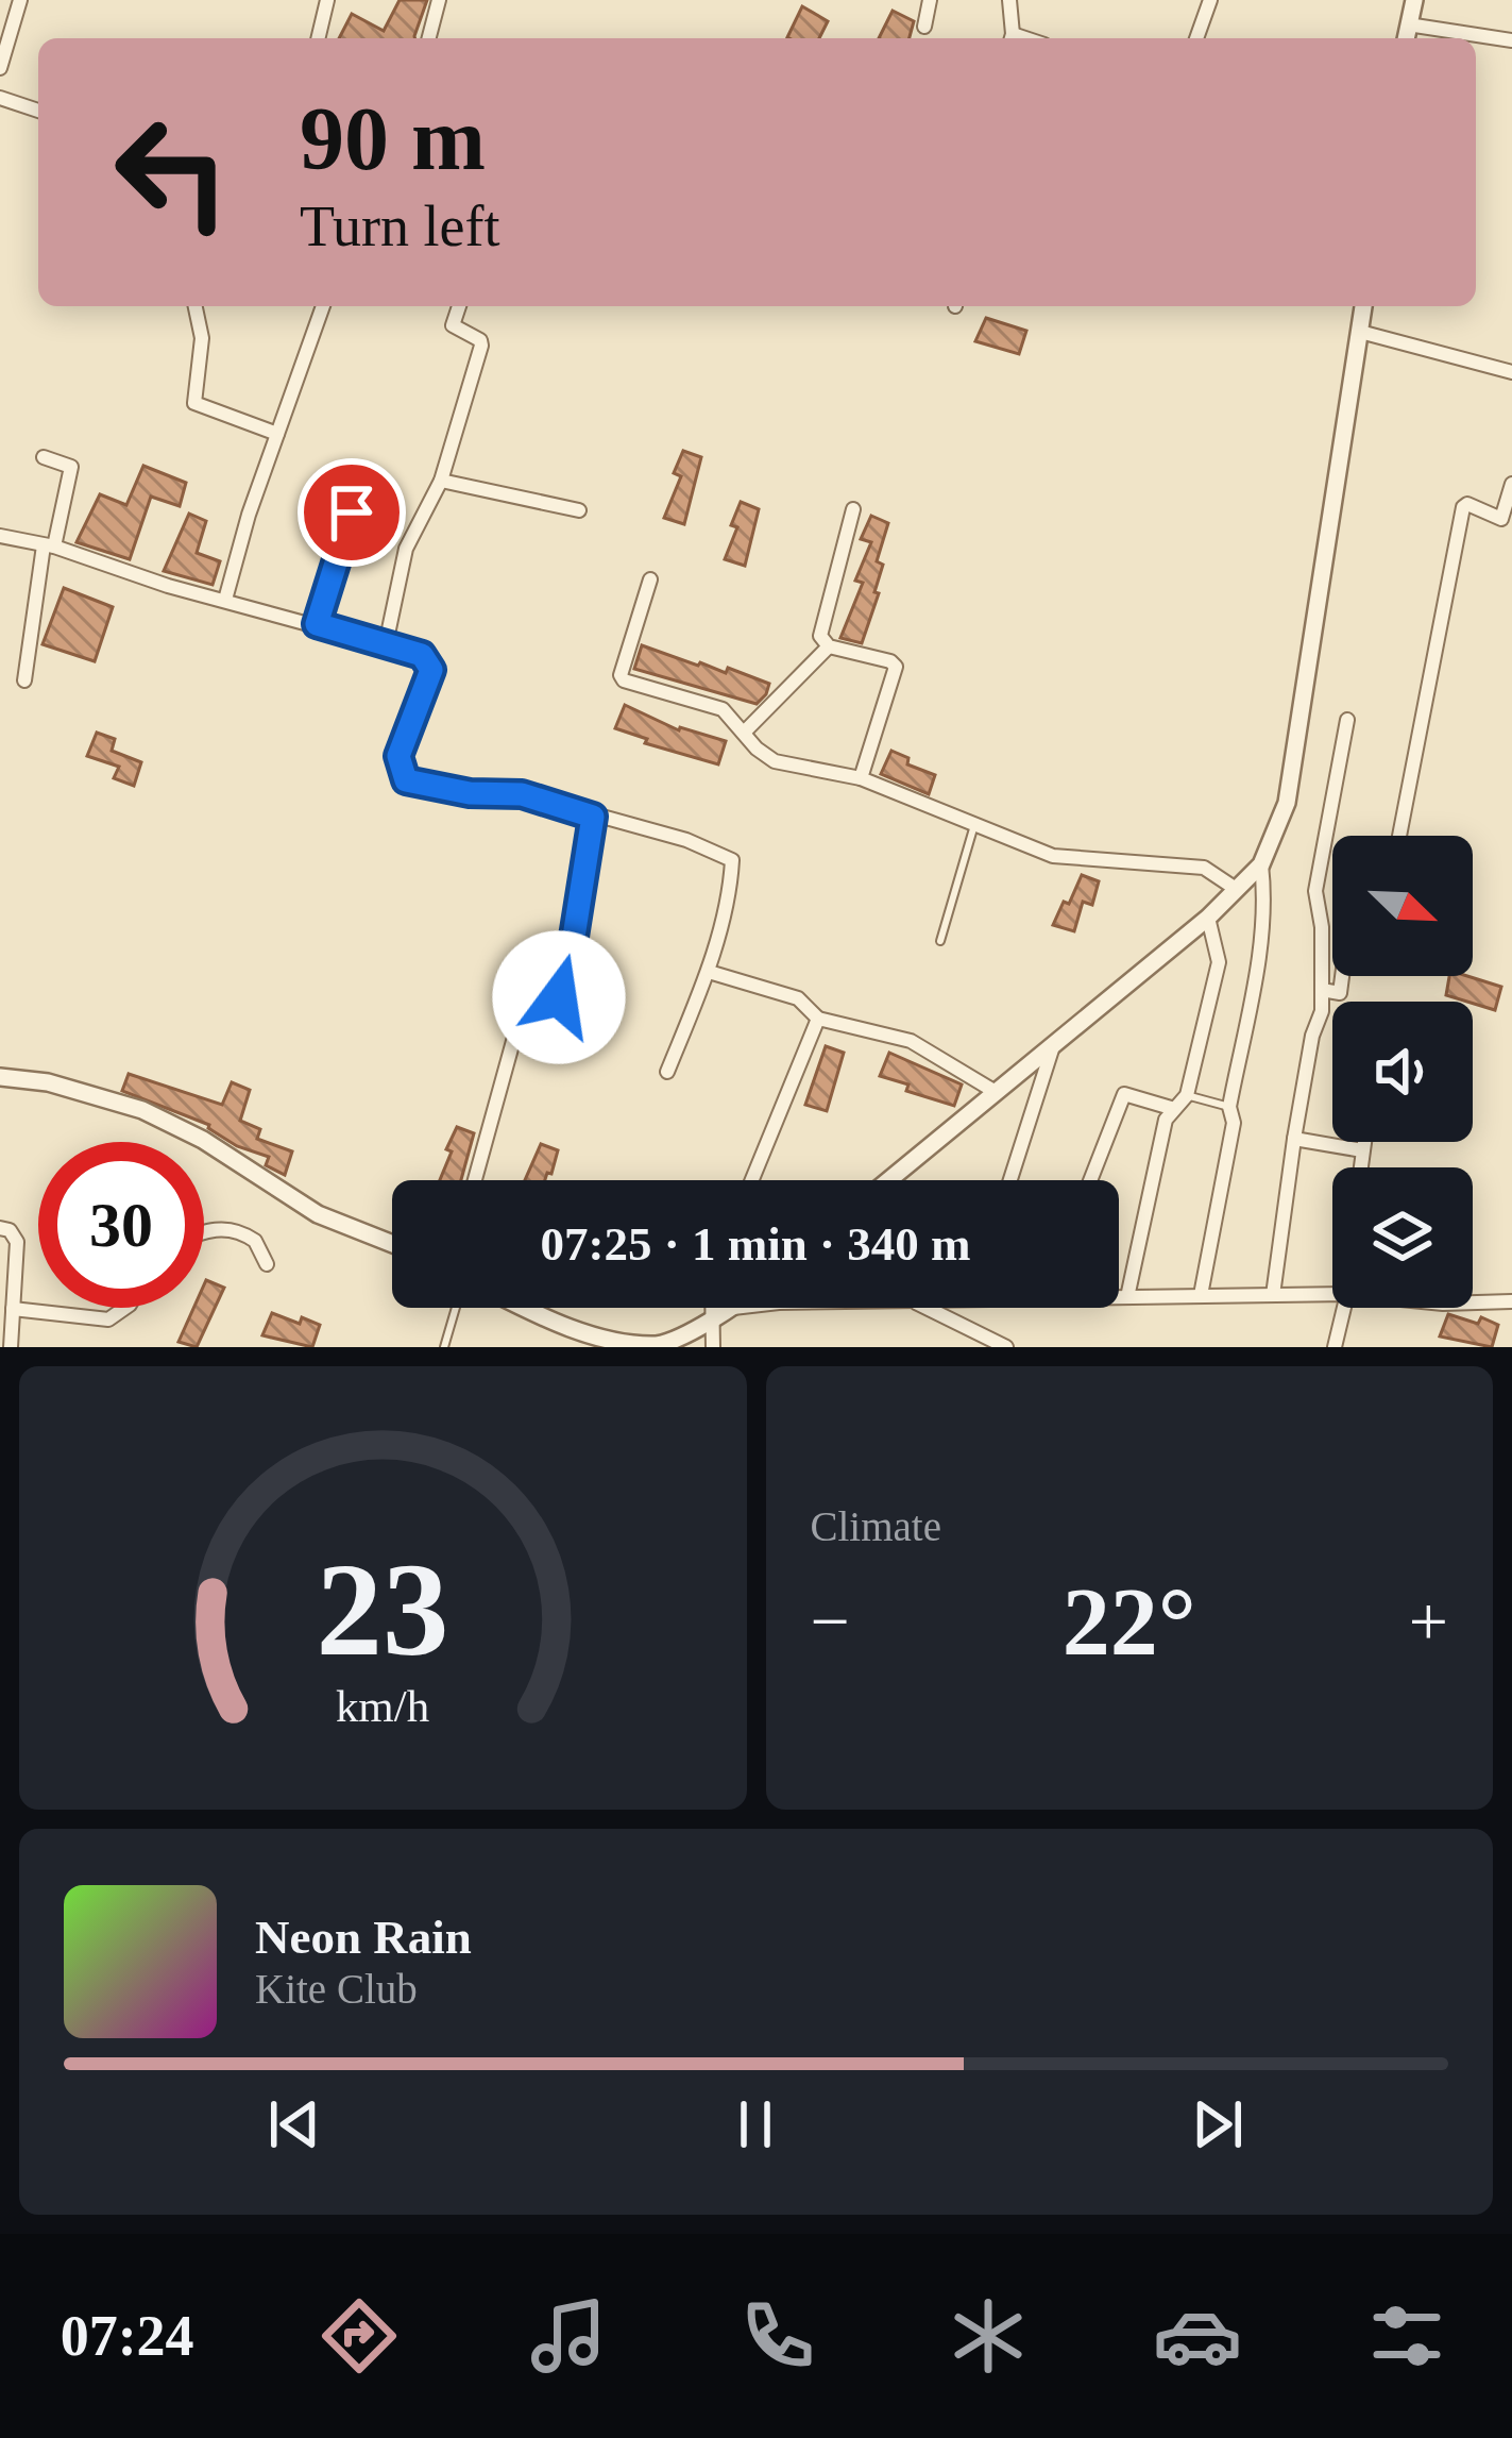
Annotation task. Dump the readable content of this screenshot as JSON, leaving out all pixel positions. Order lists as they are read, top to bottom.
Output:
{
  "north": "bottom right",
  "page": {
    "turn": ["90 m", "Turn left"],
    "limit": "30",
    "trip": "07:25 · 1 min · 340 m",
    "tile": "Climate",
    "heat": ["−", "22°", "+"],
    "song": ["Neon Rain", "Kite Club"],
    "tabs": "07:24",
    "gauge": ["23", "km/h"]
  }
}
